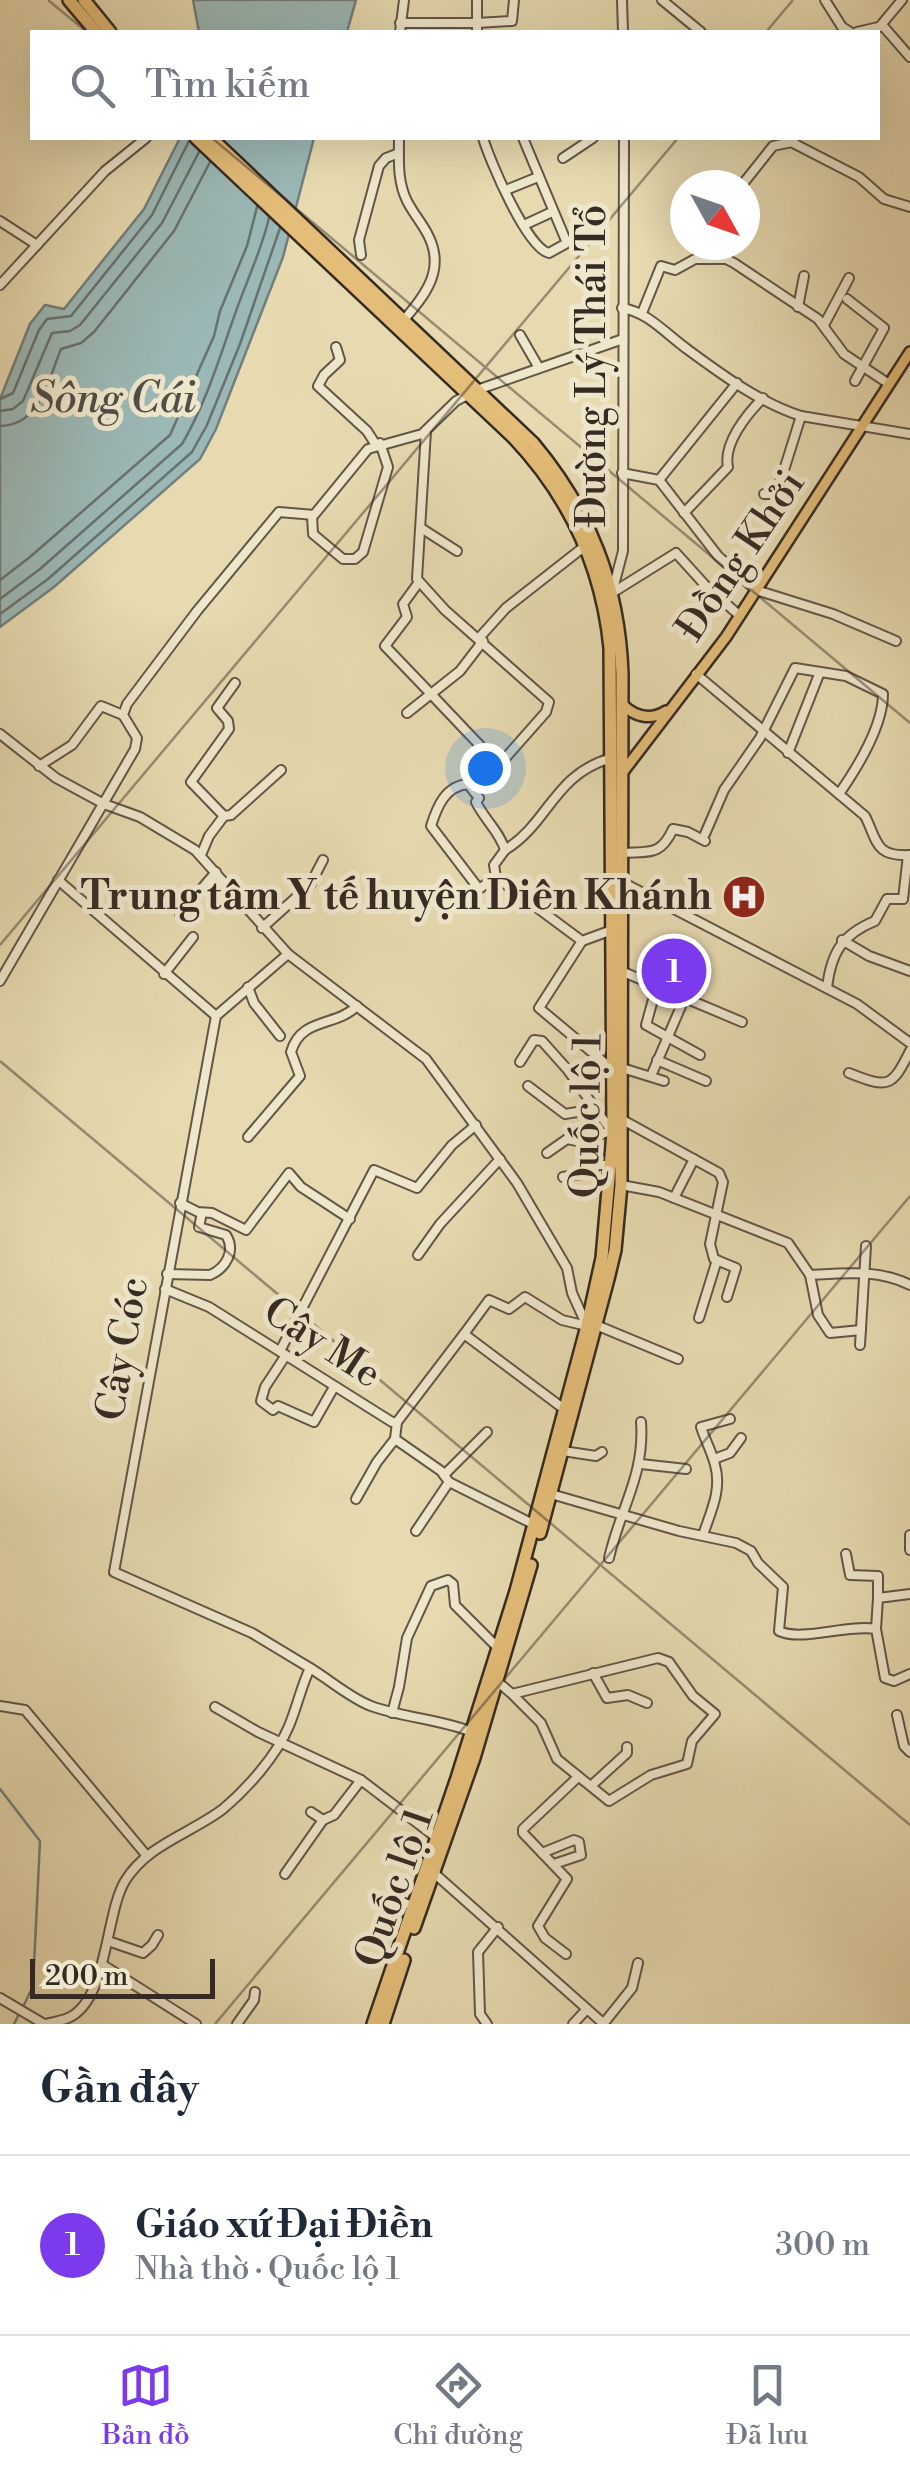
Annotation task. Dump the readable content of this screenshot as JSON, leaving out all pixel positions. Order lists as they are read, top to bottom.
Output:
{
  "streets": {
    "highway": ["Quốc lộ 1"],
    "main road": ["Đồng Khởi"],
    "street": ["Đường Lý Thái Tổ", "Cây Me", "Cây Cóc"]
  },
  "crossings": [
    ["Đường Lý Thái Tổ", "Quốc lộ 1"],
    ["Đồng Khởi", "Quốc lộ 1"],
    ["Quốc lộ 1", "Cây Me"],
    ["Cây Me", "Cây Cóc"]
  ],
  "water": ["Sông Cái"],
  "places": {
    "hospital": ["Trung tâm Y tế huyện Diên Khánh"]
  },
  "scale_bar": "200 m",
  "north": "bottom right",
  "page": {
    "search": "Tìm kiếm",
    "pins": "1",
    "scale": "200 m",
    "heading": "Gần đây",
    "list": [
      {
        "mark": "1",
        "name": "Giáo xứ Đại Điền",
        "note": "Nhà thờ · Quốc lộ 1",
        "value": "300 m"
      }
    ],
    "nav": ["Bản đồ", "Chỉ đường", "Đã lưu"]
  }
}
